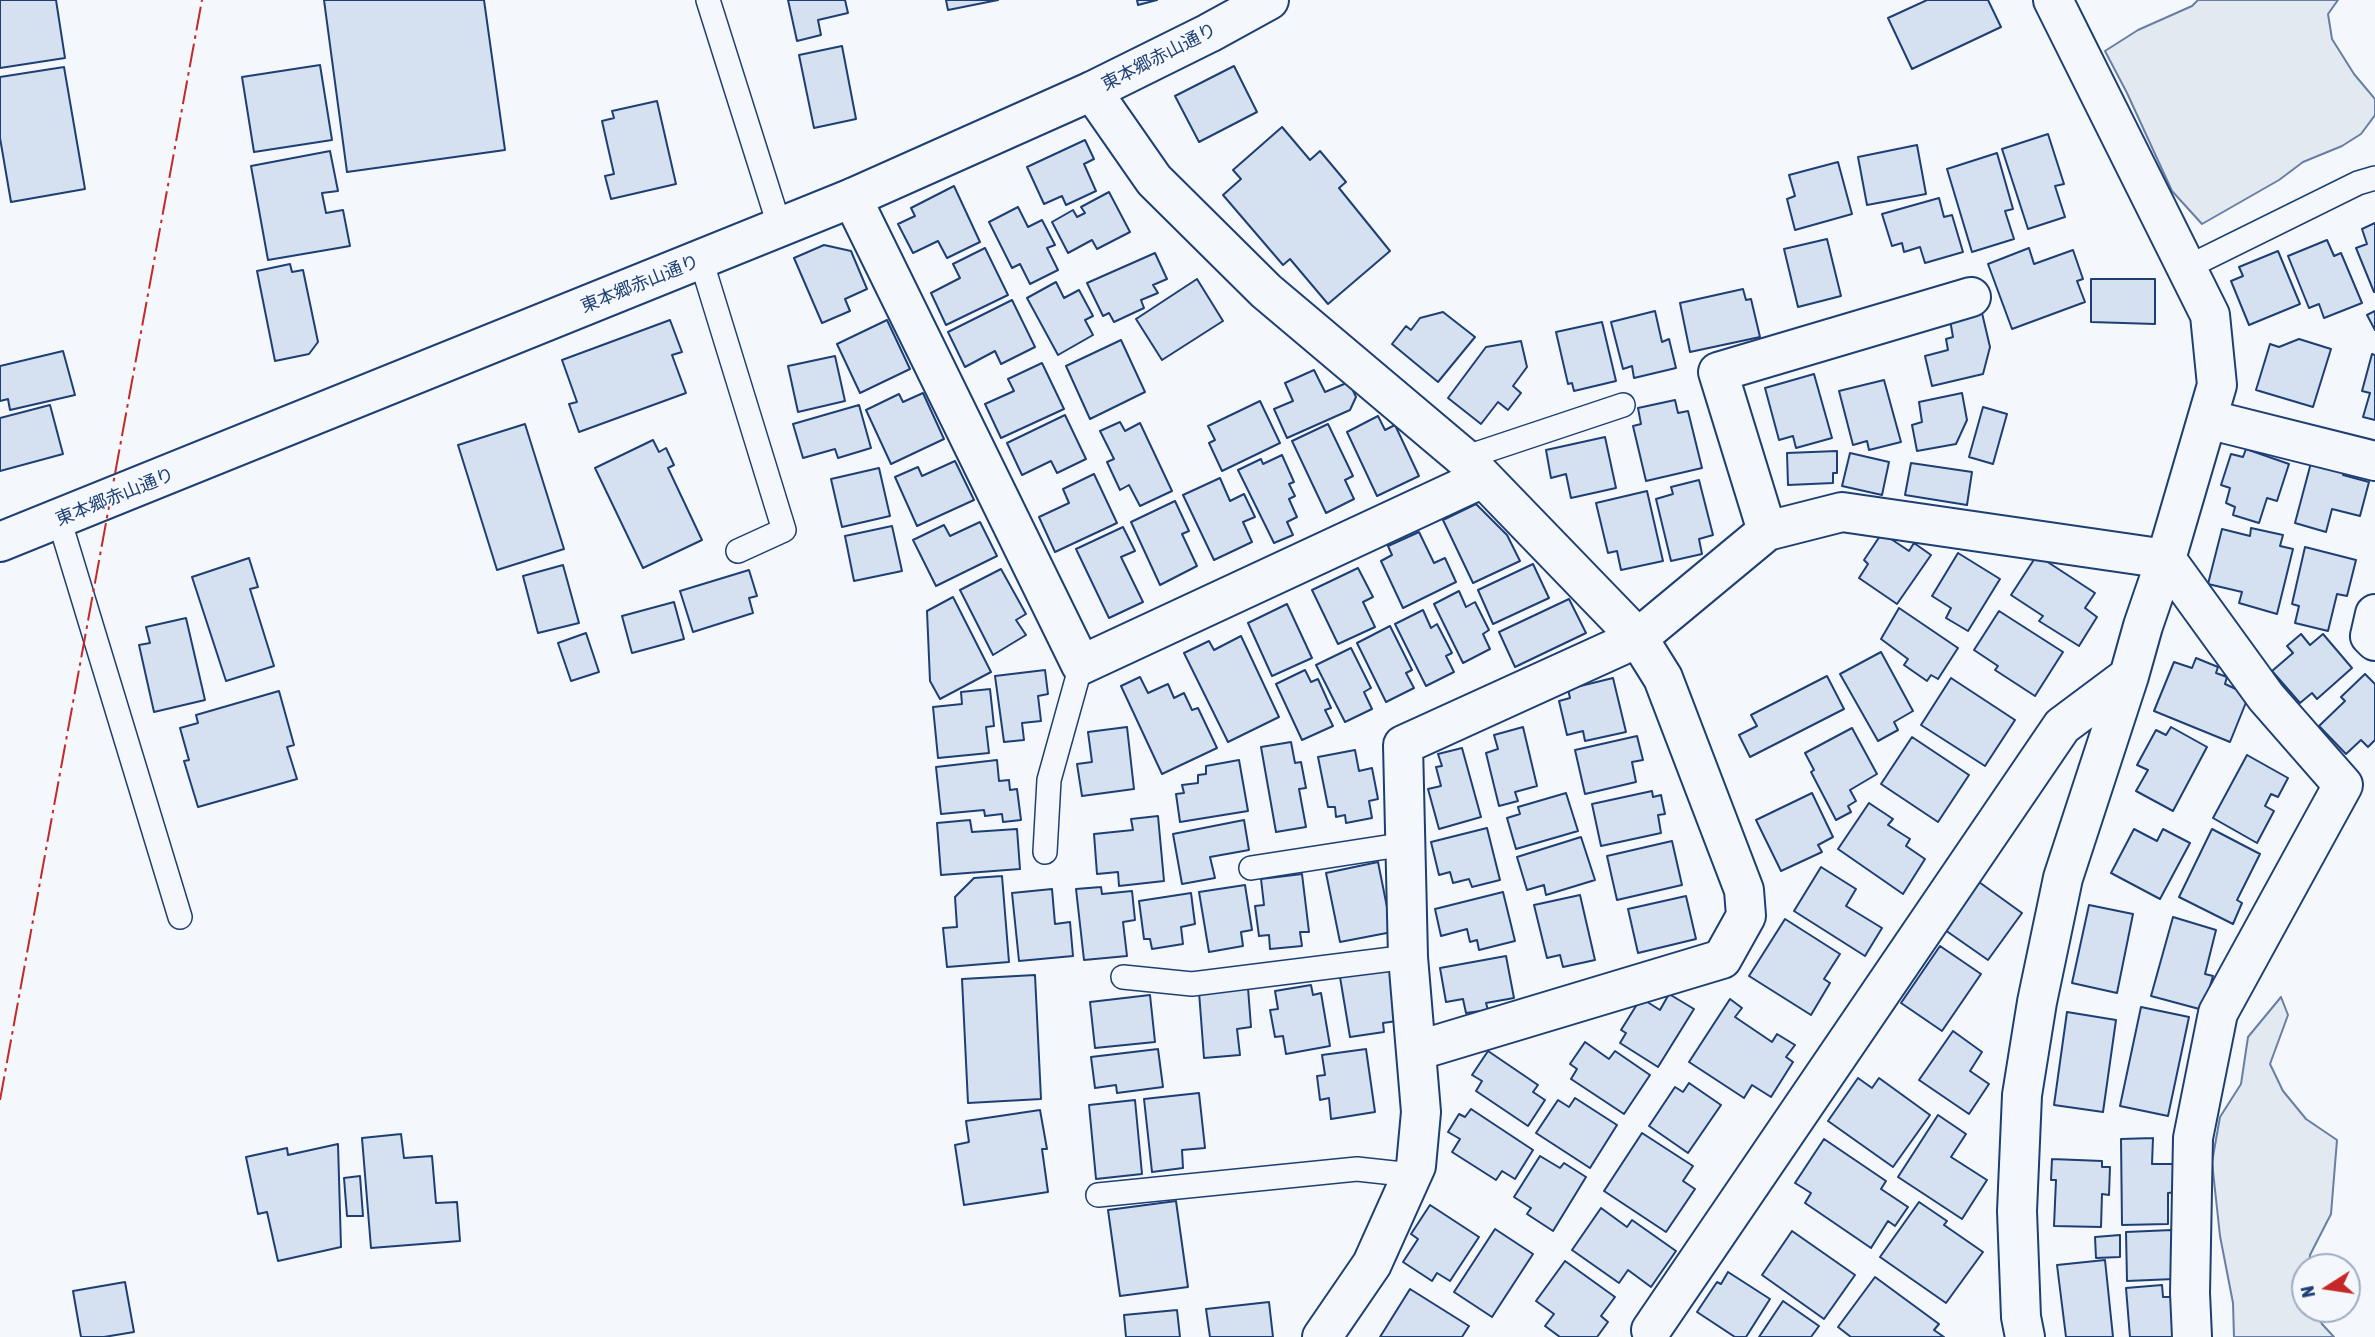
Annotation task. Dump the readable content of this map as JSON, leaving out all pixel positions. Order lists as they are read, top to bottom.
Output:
{
  "streets": {
    "street": ["東本郷赤山通り"]
  },
  "north": "left"
}
